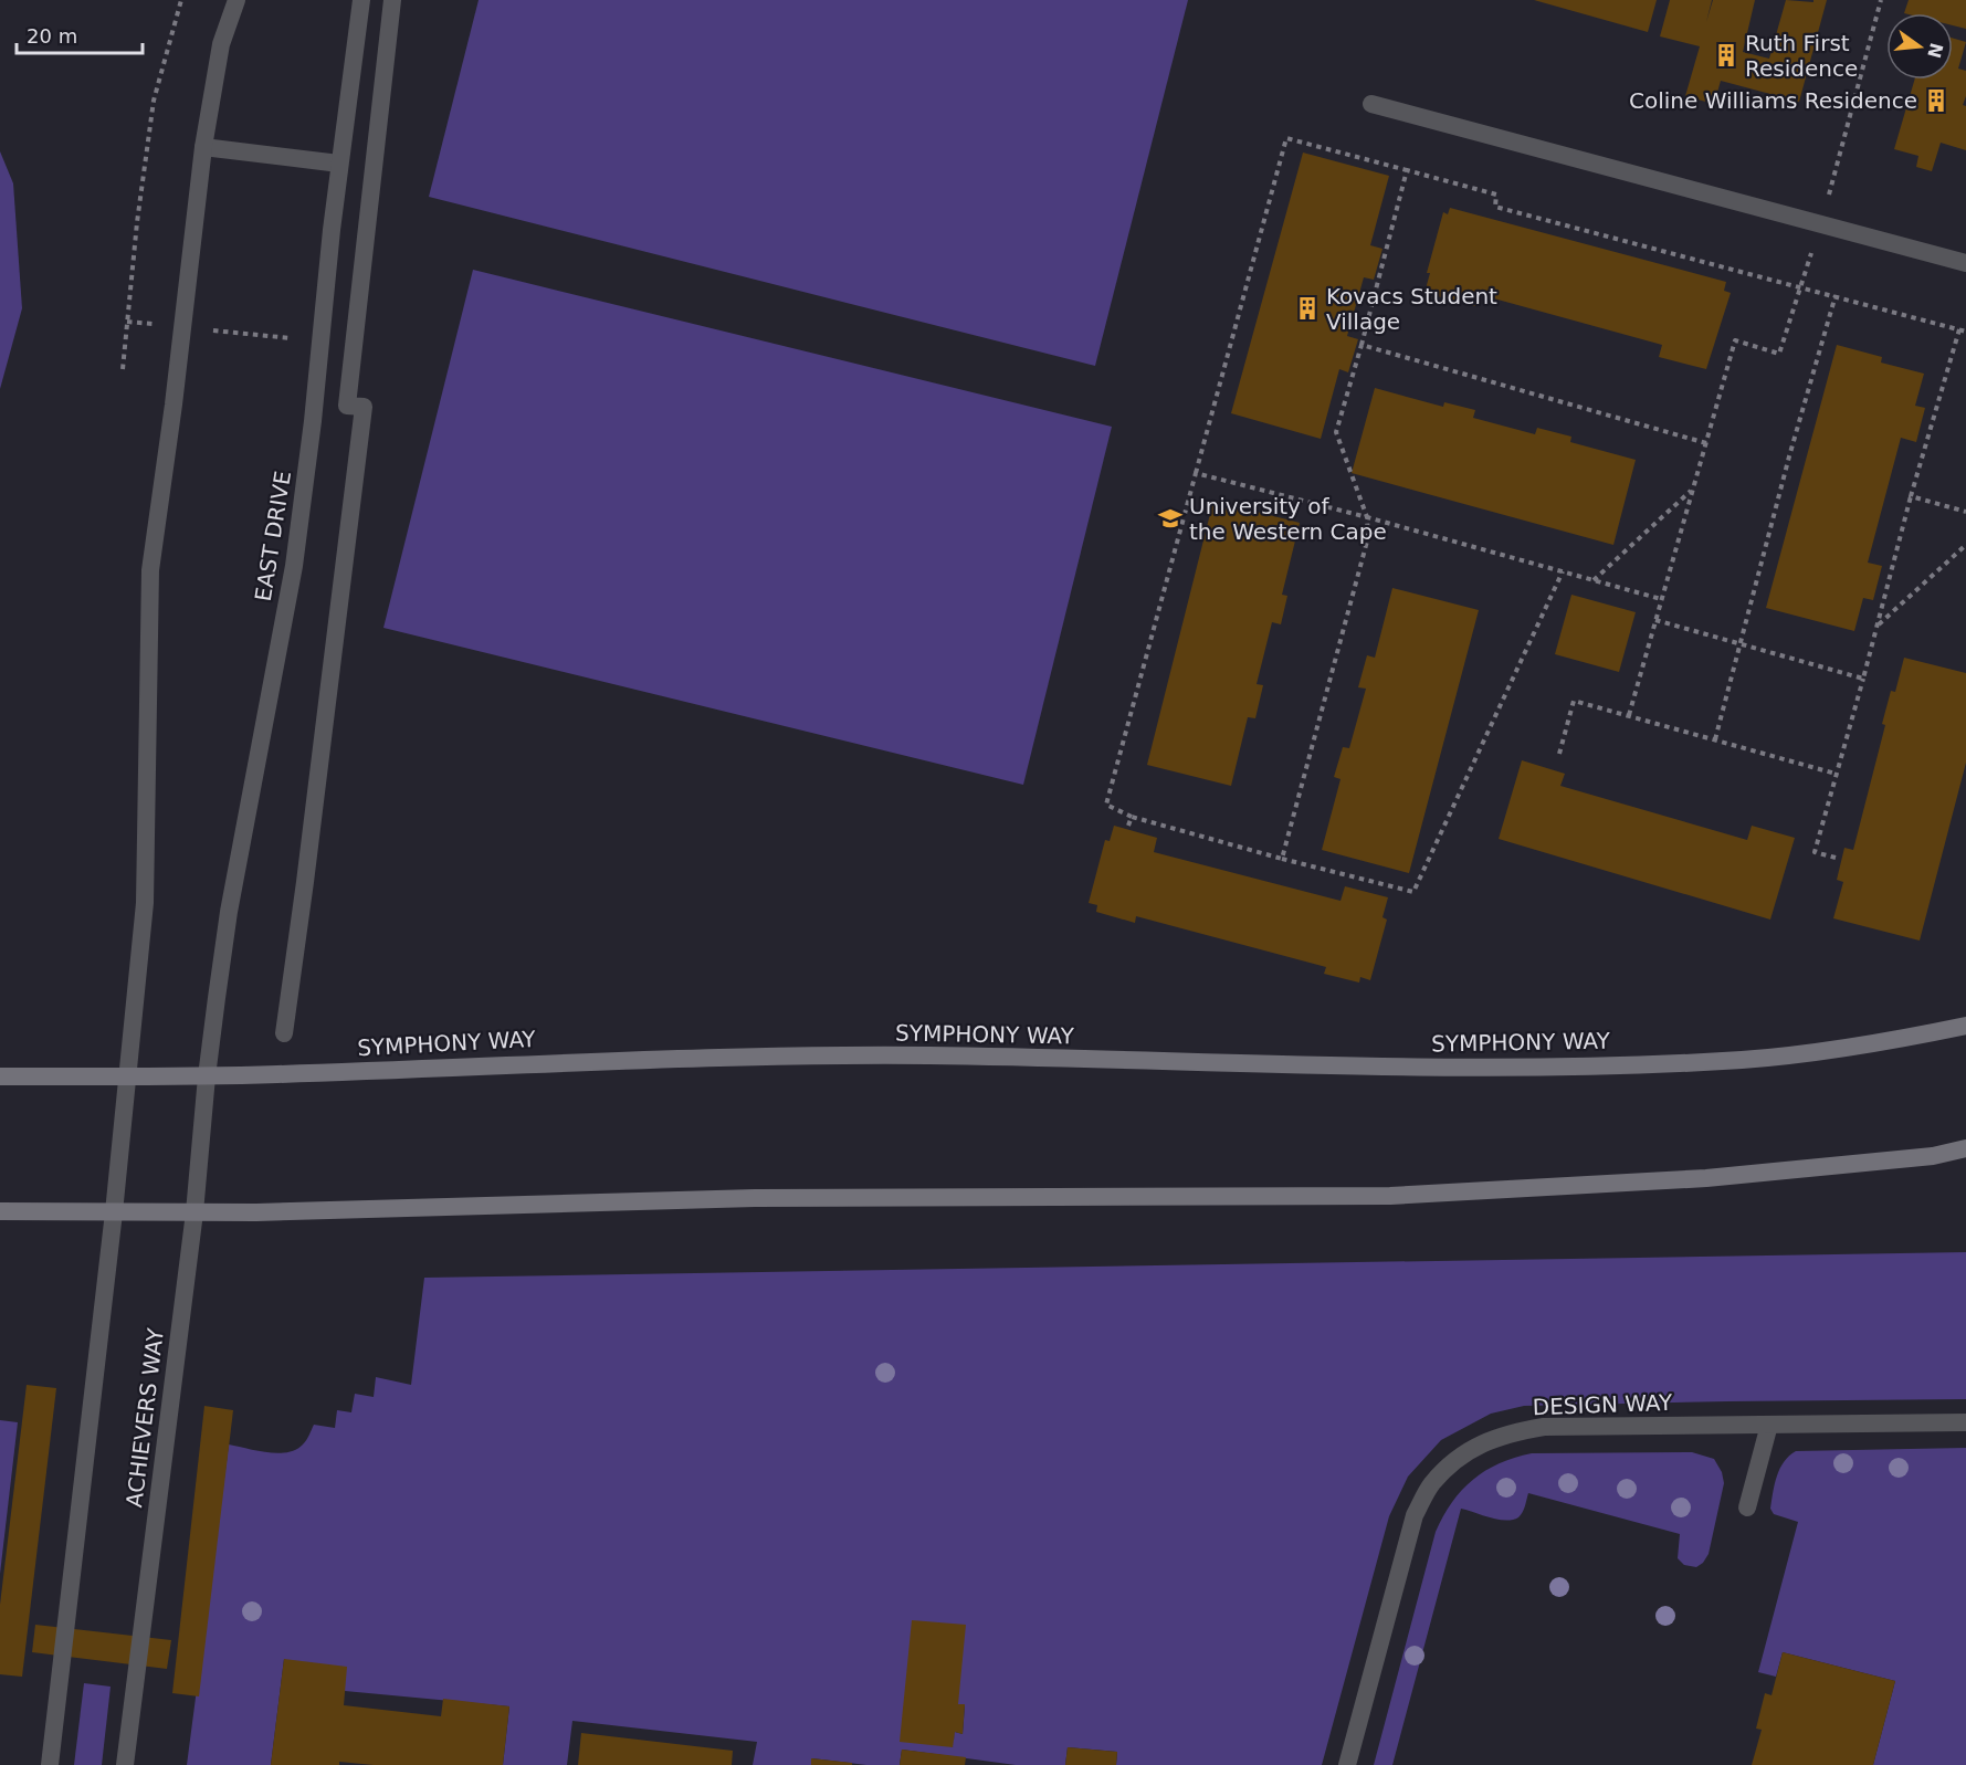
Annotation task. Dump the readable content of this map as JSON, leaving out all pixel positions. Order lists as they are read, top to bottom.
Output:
{
  "streets": {
    "main road": ["SYMPHONY WAY"],
    "street": ["EAST DRIVE", "DESIGN WAY", "ACHIEVERS WAY"]
  },
  "crossings": [
    ["EAST DRIVE", "SYMPHONY WAY"],
    ["EAST DRIVE", "ACHIEVERS WAY"],
    ["SYMPHONY WAY", "ACHIEVERS WAY"]
  ],
  "places": {
    "building": ["Ruth First Residence", "Coline Williams Residence", "Kovacs Student Village"],
    "school or university": ["University of the Western Cape"]
  },
  "scale_bar": "20 m",
  "north": "right"
}
